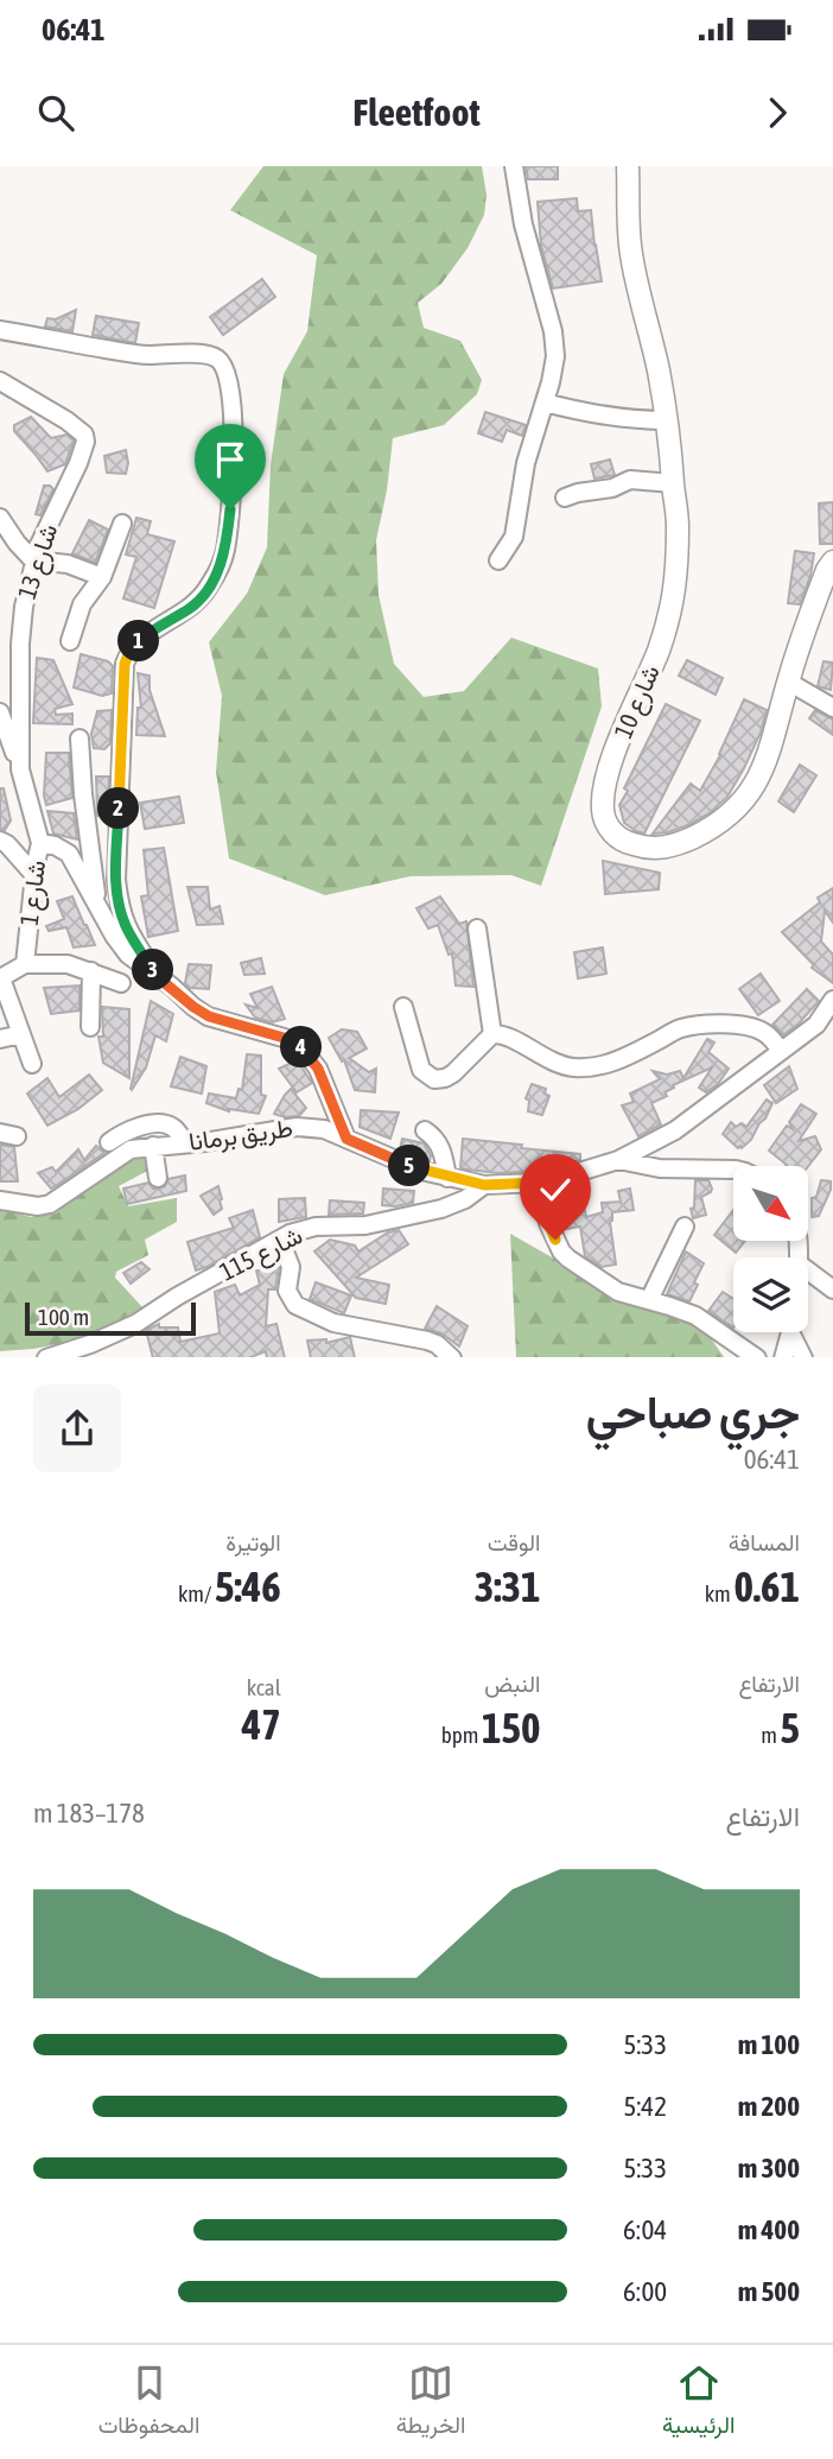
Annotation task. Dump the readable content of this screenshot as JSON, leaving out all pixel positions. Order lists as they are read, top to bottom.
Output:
{
  "streets": {
    "main road": ["شارع 10"],
    "street": [
      "شارع 13",
      "شارع 1",
      "طريق برمانا",
      "شارع 115"
    ]
  },
  "crossings": [
    ["شارع 13", "شارع 1"],
    ["شارع 1", "طريق برمانا"],
    ["طريق برمانا", "شارع 115"]
  ],
  "scale_bar": "100 m",
  "north": "bottom right",
  "page": {
    "status": "06:41",
    "header": "Fleetfoot",
    "pins": [
      "1",
      "2",
      "3",
      "4",
      "5"
    ],
    "scale": "100 m",
    "heading": ["جري صباحي", "06:41"],
    "stats": [
      ["المسافة", "0.61 km"],
      ["الوقت", "3:31"],
      ["الوتيرة", "5:46 /km"],
      ["الارتفاع", "5 m"],
      ["النبض", "150 bpm"],
      ["kcal", "47"]
    ],
    "chart": ["الارتفاع", "178–183 m"],
    "list": [
      {
        "name": "100 m",
        "note": "5:33"
      },
      {
        "name": "200 m",
        "note": "5:42"
      },
      {
        "name": "300 m",
        "note": "5:33"
      },
      {
        "name": "400 m",
        "note": "6:04"
      },
      {
        "name": "500 m",
        "note": "6:00"
      }
    ],
    "tabs": ["الرئيسية", "الخريطة", "المحفوظات"]
  }
}
